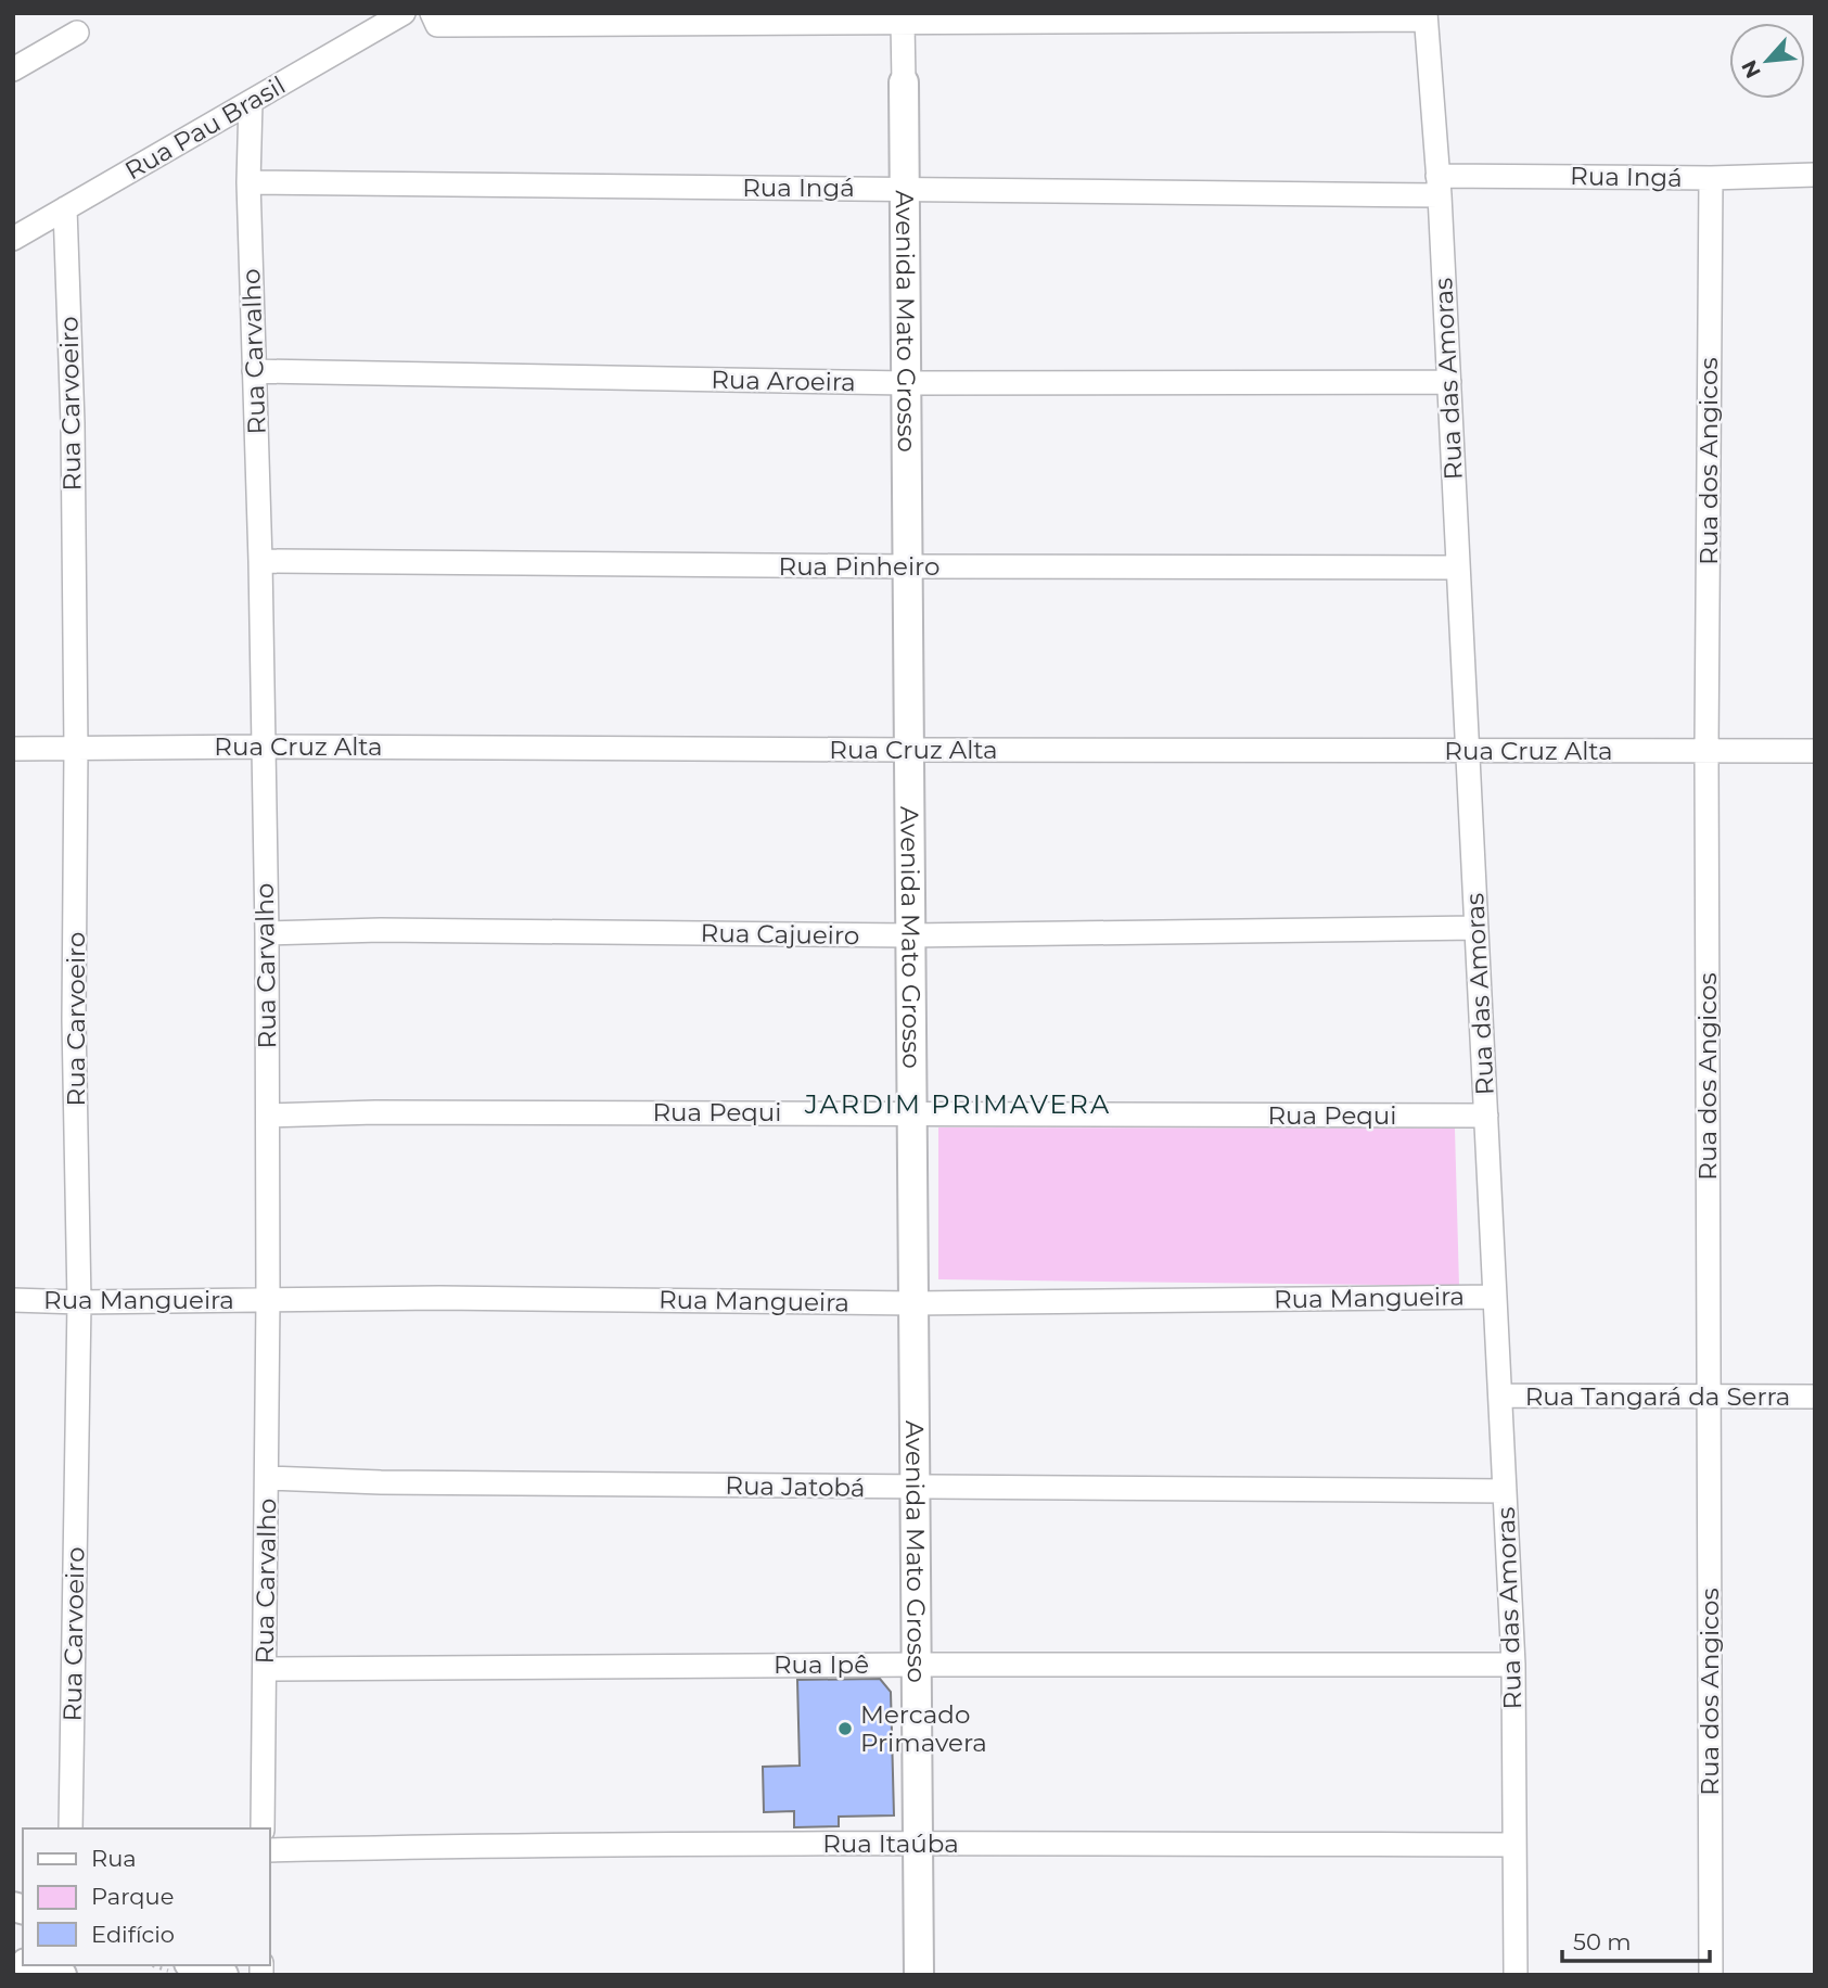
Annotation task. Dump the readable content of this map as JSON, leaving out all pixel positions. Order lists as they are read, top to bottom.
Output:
{
  "streets": {
    "street": [
      "Rua Pau Brasil",
      "Rua Ingá",
      "Avenida Mato Grosso",
      "Rua Carvalho",
      "Rua das Amoras",
      "Rua Aroeira",
      "Rua Carvoeiro",
      "Rua dos Angicos",
      "Rua Pinheiro",
      "Rua Cruz Alta",
      "Rua Cajueiro",
      "Rua Pequi",
      "Rua Mangueira",
      "Rua Tangará da Serra",
      "Rua Jatobá",
      "Rua Ipê",
      "Rua Itaúba"
    ]
  },
  "crossings": [
    ["Rua Pau Brasil", "Rua Carvalho"],
    ["Rua Pau Brasil", "Rua Carvoeiro"],
    ["Rua Ingá", "Avenida Mato Grosso"],
    ["Rua Ingá", "Rua Carvalho"],
    ["Rua Ingá", "Rua das Amoras"],
    ["Rua Ingá", "Rua dos Angicos"],
    ["Avenida Mato Grosso", "Rua Aroeira"],
    ["Avenida Mato Grosso", "Rua Pinheiro"],
    ["Avenida Mato Grosso", "Rua Cruz Alta"],
    ["Avenida Mato Grosso", "Rua Cajueiro"],
    ["Avenida Mato Grosso", "Rua Pequi"],
    ["Avenida Mato Grosso", "Rua Mangueira"],
    ["Avenida Mato Grosso", "Rua Jatobá"],
    ["Avenida Mato Grosso", "Rua Ipê"],
    ["Avenida Mato Grosso", "Rua Itaúba"],
    ["Rua Carvalho", "Rua Aroeira"],
    ["Rua Carvalho", "Rua Pinheiro"],
    ["Rua Carvalho", "Rua Cruz Alta"],
    ["Rua Carvalho", "Rua Cajueiro"],
    ["Rua Carvalho", "Rua Pequi"],
    ["Rua Carvalho", "Rua Mangueira"],
    ["Rua Carvalho", "Rua Jatobá"],
    ["Rua Carvalho", "Rua Ipê"],
    ["Rua das Amoras", "Rua Aroeira"],
    ["Rua das Amoras", "Rua Pinheiro"],
    ["Rua das Amoras", "Rua Cruz Alta"],
    ["Rua das Amoras", "Rua Cajueiro"],
    ["Rua das Amoras", "Rua Pequi"],
    ["Rua das Amoras", "Rua Mangueira"],
    ["Rua das Amoras", "Rua Tangará da Serra"],
    ["Rua das Amoras", "Rua Jatobá"],
    ["Rua das Amoras", "Rua Ipê"],
    ["Rua das Amoras", "Rua Itaúba"],
    ["Rua Carvoeiro", "Rua Cruz Alta"],
    ["Rua Carvoeiro", "Rua Mangueira"],
    ["Rua dos Angicos", "Rua Cruz Alta"],
    ["Rua dos Angicos", "Rua Tangará da Serra"]
  ],
  "districts": ["JARDIM PRIMAVERA"],
  "places": ["Mercado Primavera"],
  "legend": ["Rua", "Parque", "Edifício"],
  "scale_bar": "50 m",
  "north": "bottom left"
}
